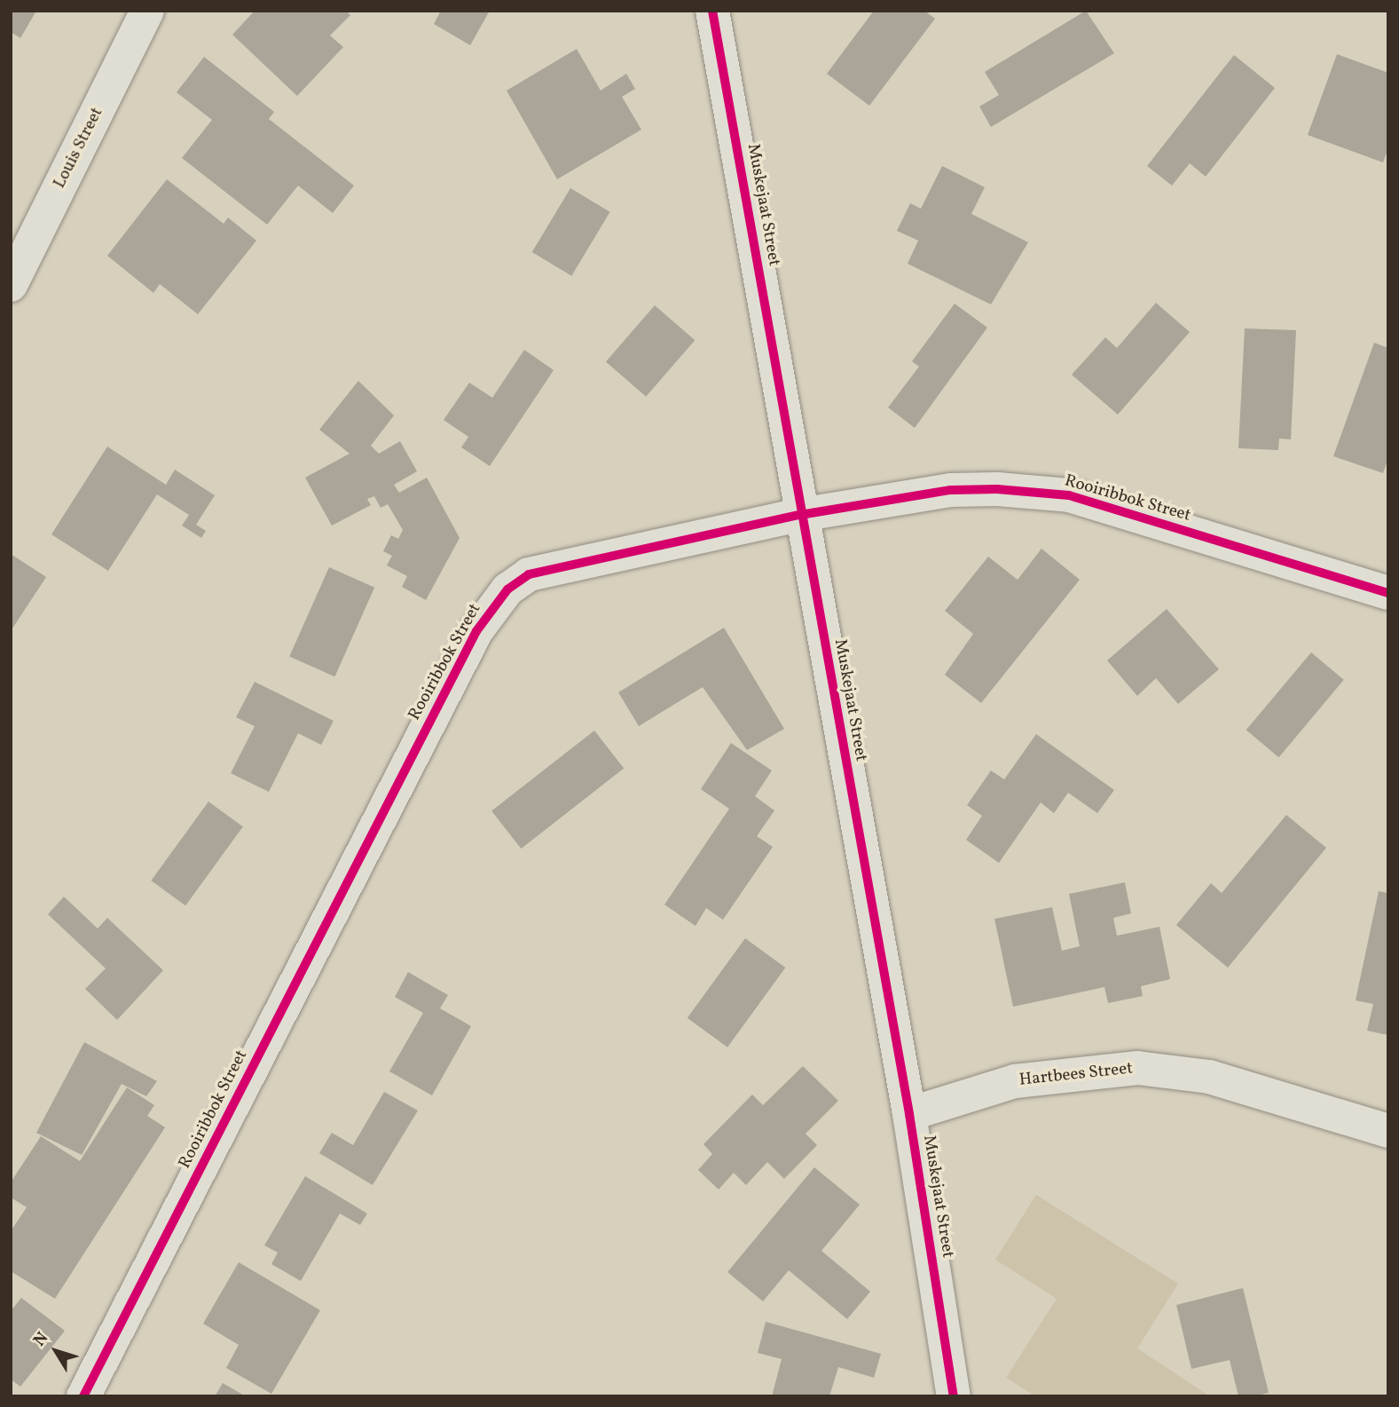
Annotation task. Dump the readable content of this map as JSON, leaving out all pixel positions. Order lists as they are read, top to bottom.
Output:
{
  "streets": {
    "street": [
      "Louis Street",
      "Muskejaat Street",
      "Rooiribbok Street",
      "Hartbees Street"
    ]
  },
  "crossings": [
    ["Muskejaat Street", "Rooiribbok Street"],
    ["Muskejaat Street", "Hartbees Street"]
  ],
  "north": "top left"
}
